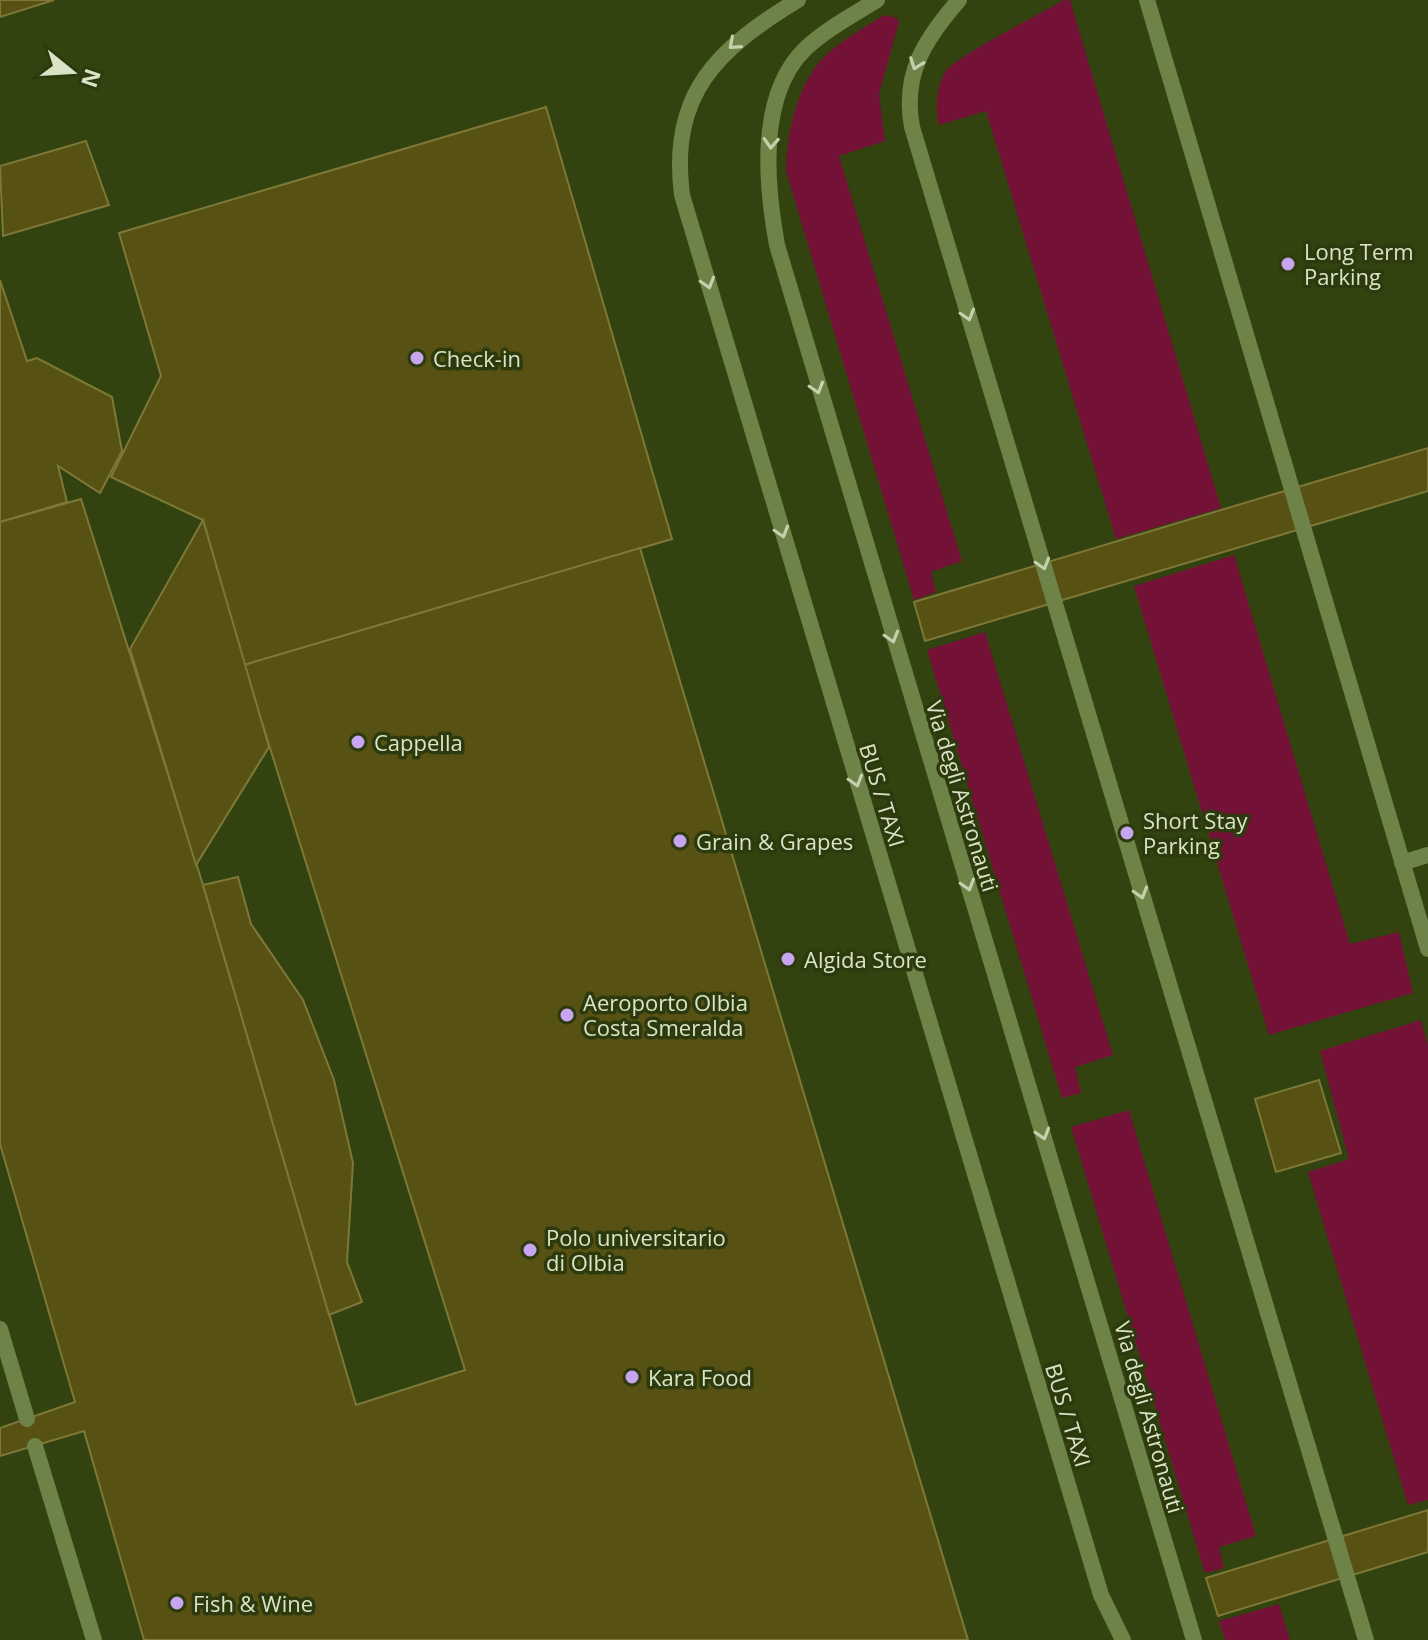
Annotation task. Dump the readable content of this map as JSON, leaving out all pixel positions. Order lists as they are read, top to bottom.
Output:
{
  "streets": {
    "street": ["BUS / TAXI", "Via degli Astronauti"]
  },
  "one_way": ["BUS / TAXI", "Via degli Astronauti"],
  "places": [
    "Long Term Parking",
    "Check-in",
    "Cappella",
    "Short Stay Parking",
    "Grain & Grapes",
    "Algida Store",
    "Aeroporto Olbia Costa Smeralda",
    "Polo universitario di Olbia",
    "Kara Food",
    "Fish & Wine"
  ],
  "north": "right"
}
